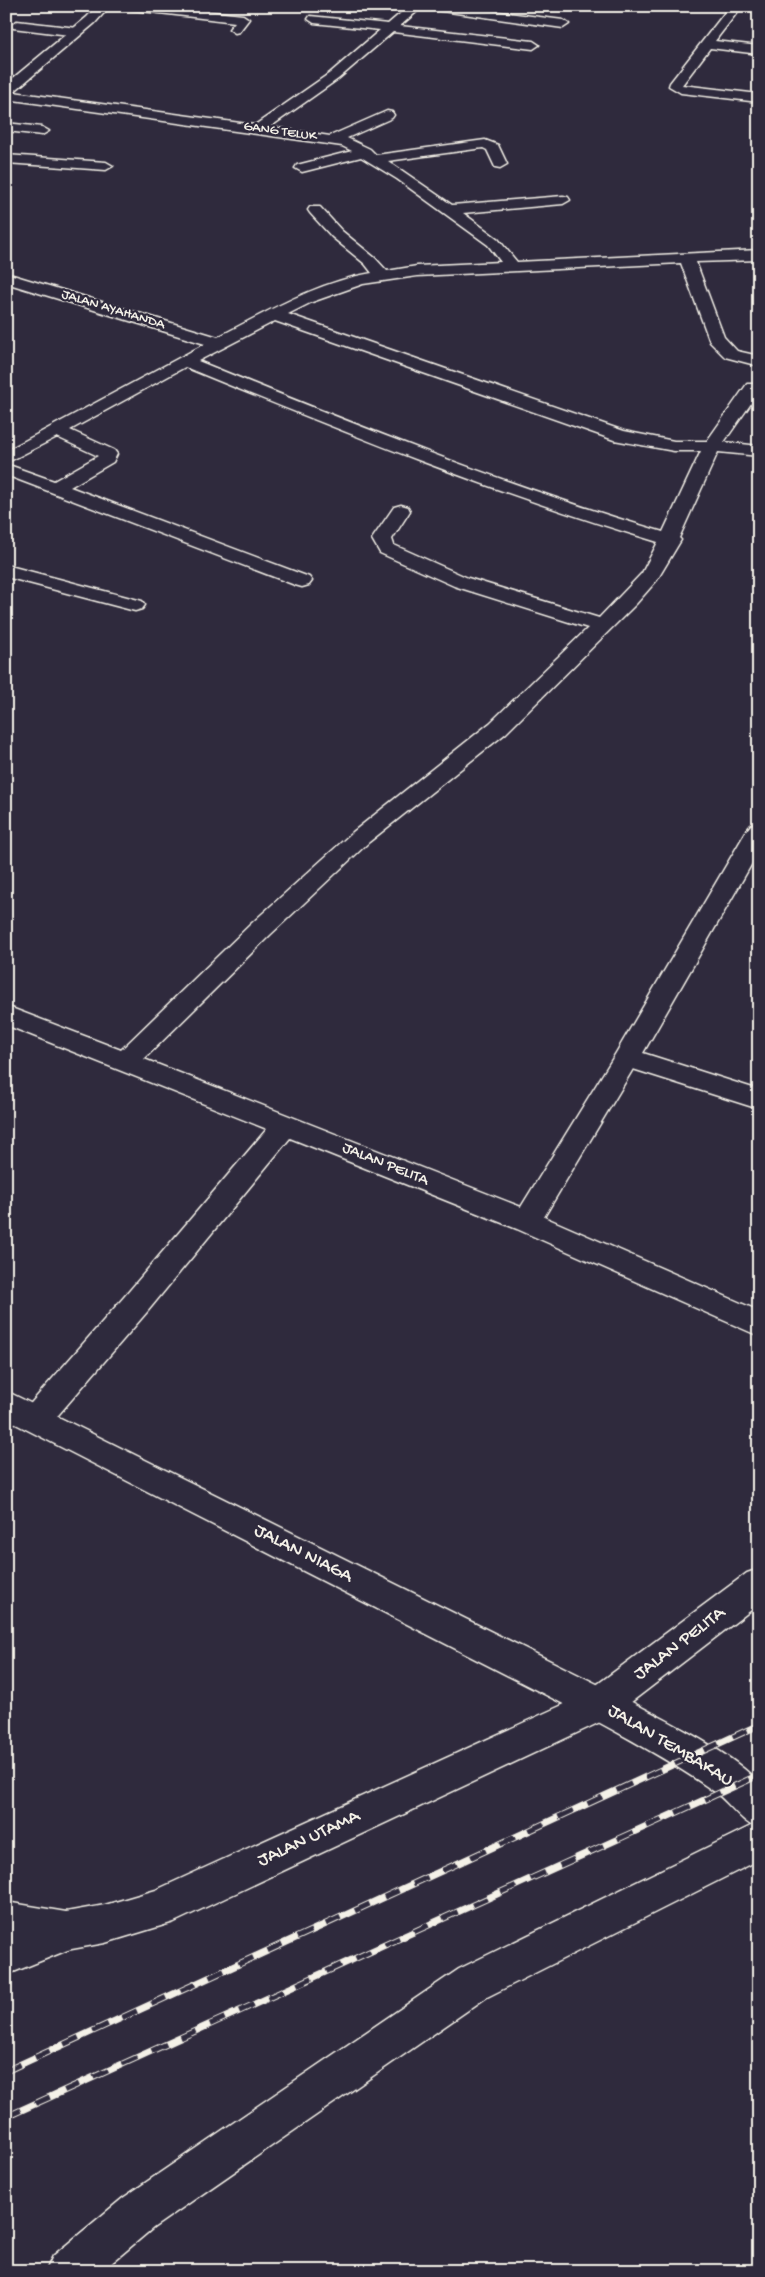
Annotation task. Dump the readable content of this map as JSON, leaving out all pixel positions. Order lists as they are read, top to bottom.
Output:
{
  "streets": {
    "main road": [
      "GANG TELUK",
      "JALAN AYAHANDA",
      "JALAN PELITA",
      "JALAN NIAGA",
      "JALAN TEMBAKAU",
      "JALAN UTAMA"
    ]
  },
  "crossings": [
    ["JALAN PELITA", "JALAN NIAGA"],
    ["JALAN PELITA", "JALAN TEMBAKAU"],
    ["JALAN PELITA", "JALAN UTAMA"],
    ["JALAN NIAGA", "JALAN TEMBAKAU"],
    ["JALAN NIAGA", "JALAN UTAMA"],
    ["JALAN TEMBAKAU", "JALAN UTAMA"]
  ]
}
